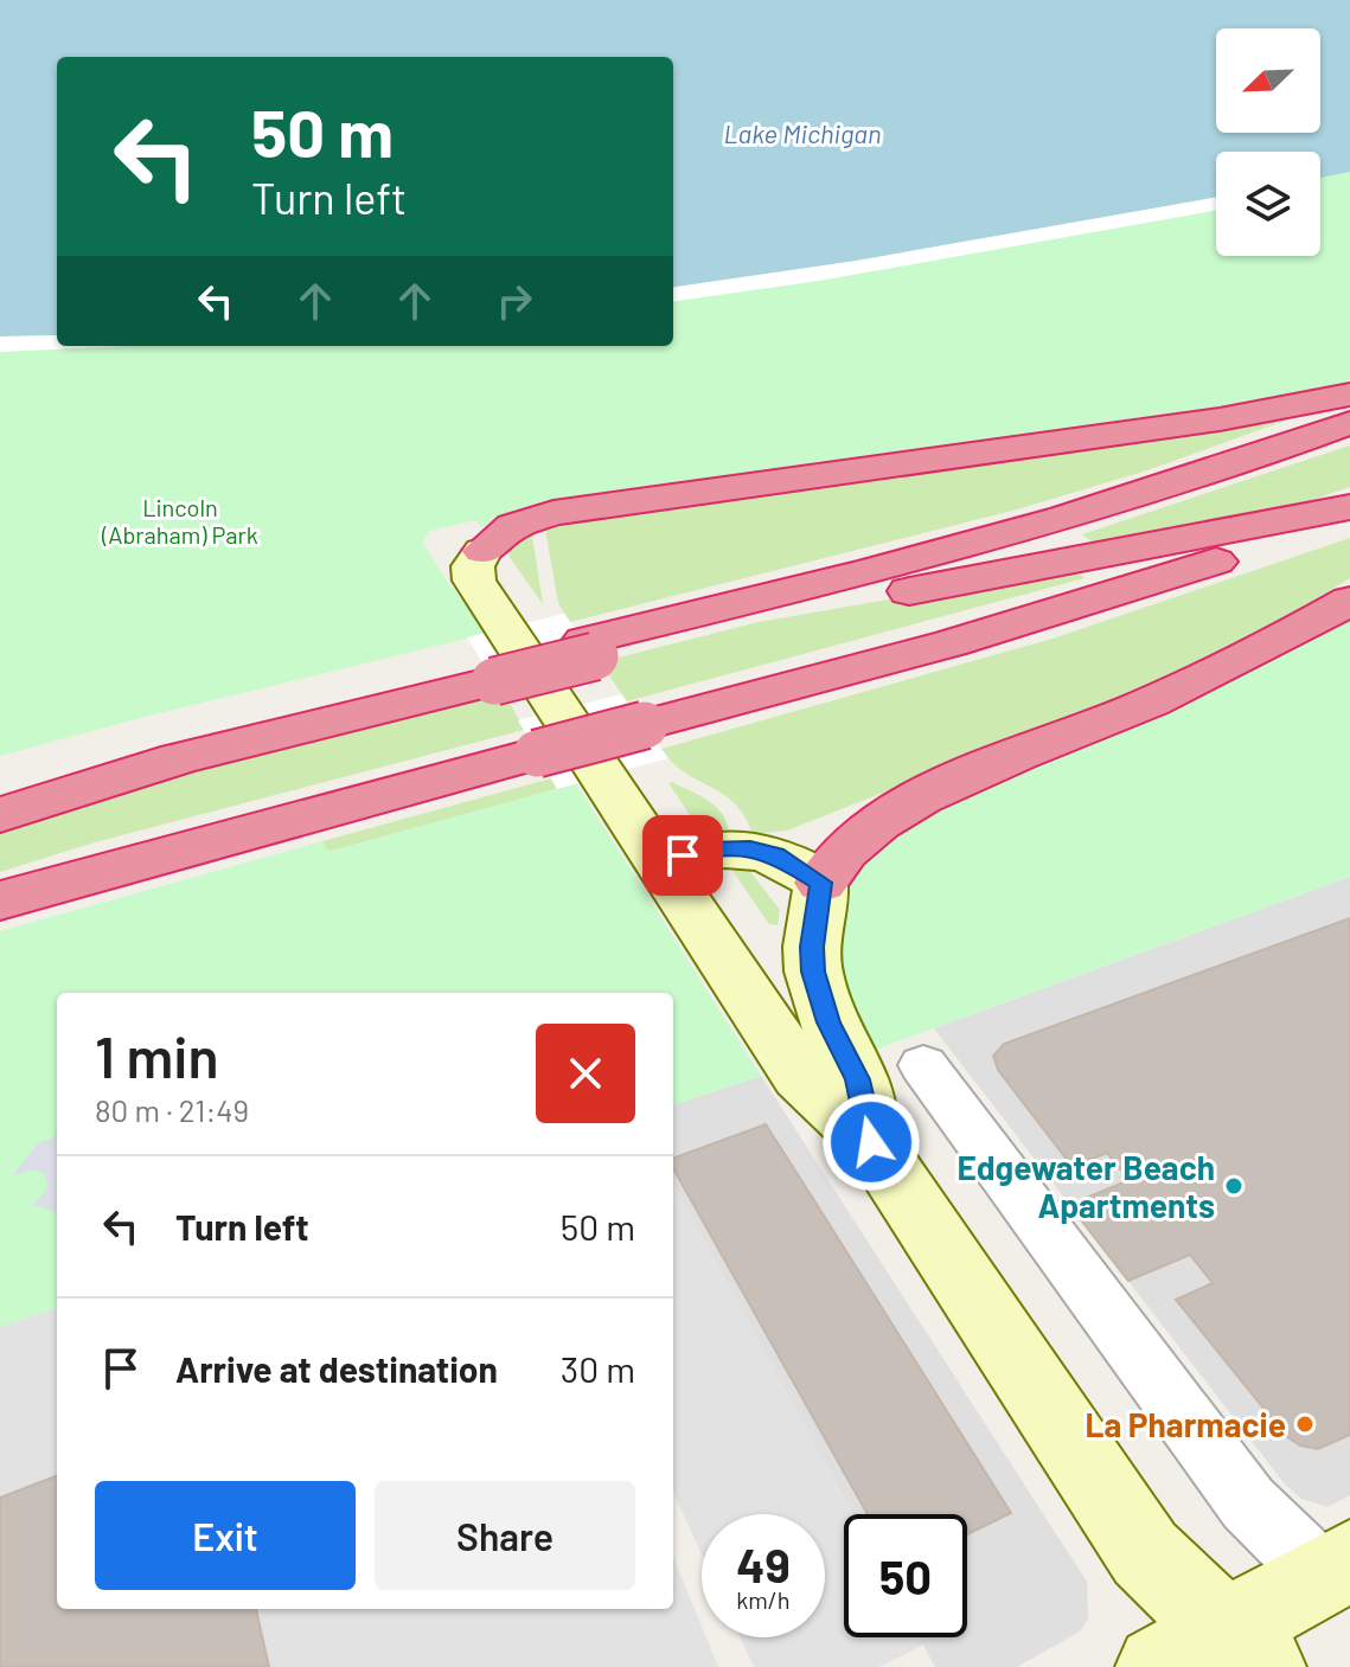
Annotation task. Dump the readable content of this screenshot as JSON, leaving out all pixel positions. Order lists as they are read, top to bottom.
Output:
{
  "water": ["Lake Michigan"],
  "parks": ["Lincoln (Abraham) Park"],
  "places": ["Edgewater Beach Apartments", "La Pharmacie"],
  "north": "bottom left",
  "page": {
    "turn": ["50 m", "Turn left"],
    "heading": ["1 min", "80 m · 21:49"],
    "list": [
      {
        "name": "Turn left",
        "value": "50 m"
      },
      {
        "name": "Arrive at destination",
        "value": "30 m"
      }
    ],
    "buttons": ["Exit", "Share"],
    "speed": "49 km/h",
    "limit": "50"
  }
}
